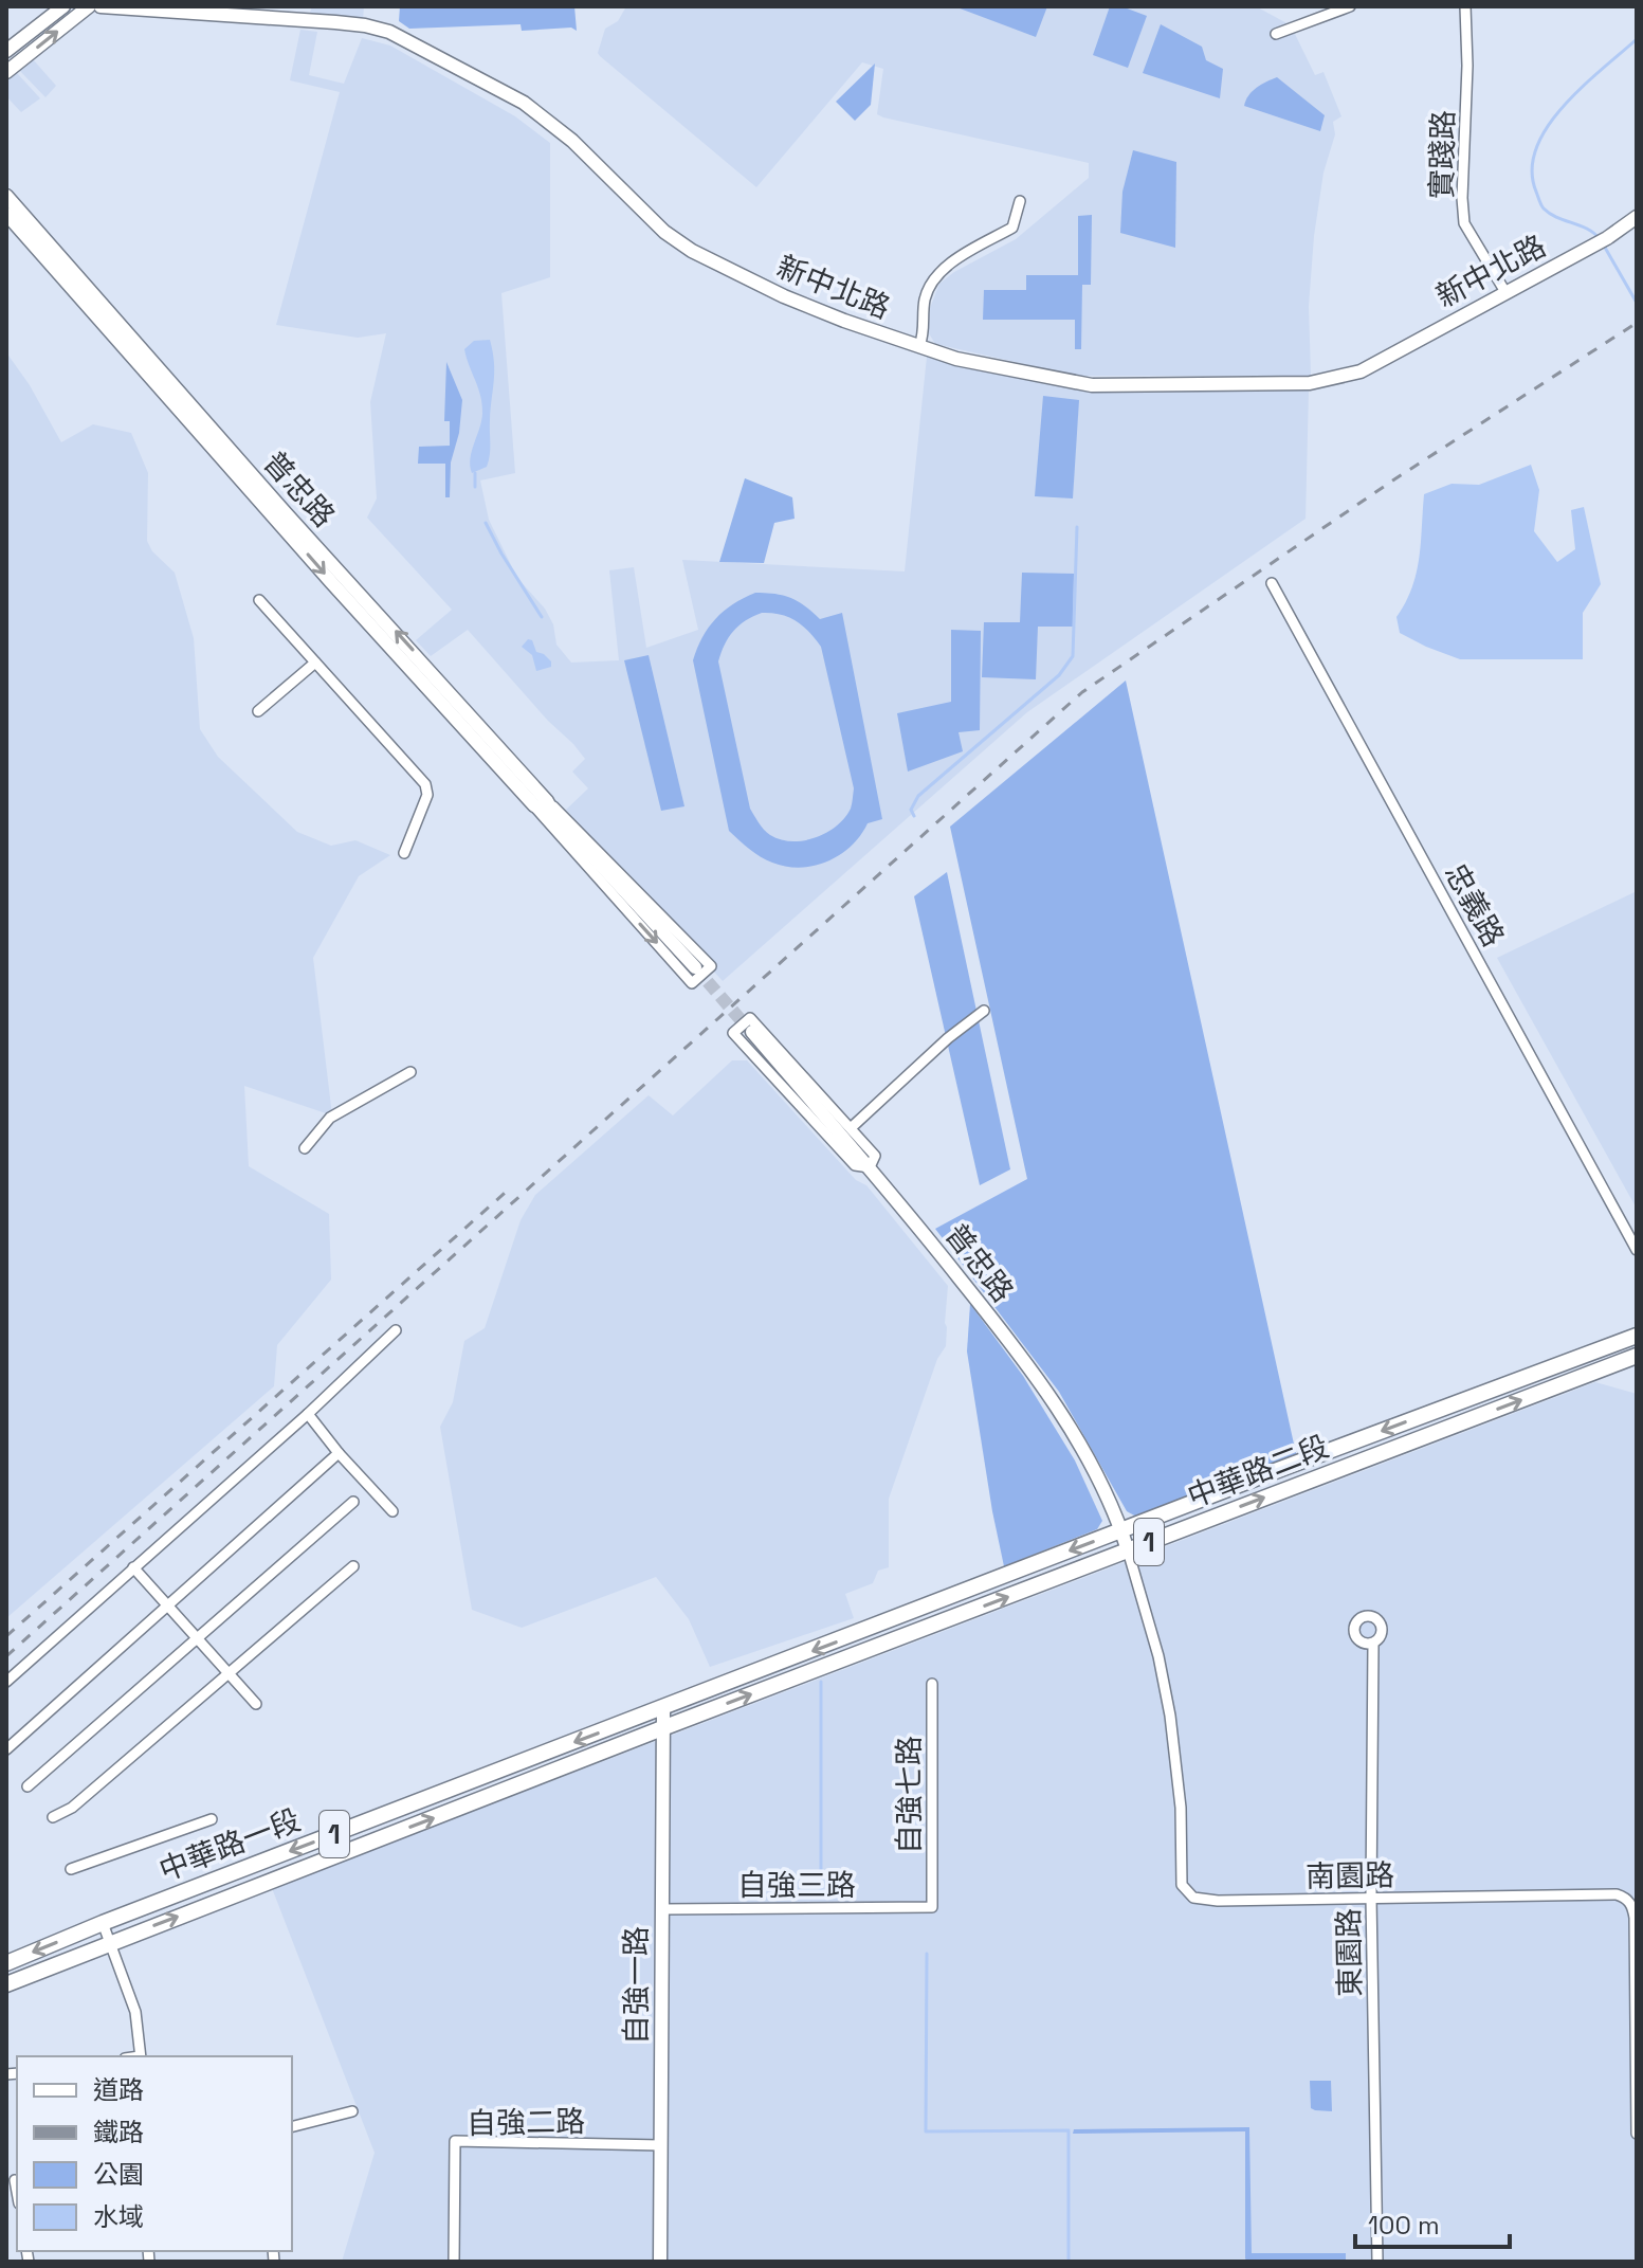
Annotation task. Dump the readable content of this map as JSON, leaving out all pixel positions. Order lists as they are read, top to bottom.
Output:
{
  "streets": {
    "main road": ["中華路二段", "1", "中華路一段"],
    "street": [
      "實踐路",
      "新中北路",
      "普忠路",
      "忠義路",
      "自強七路",
      "南園路",
      "自強三路",
      "東園路",
      "自強一路",
      "自強二路"
    ]
  },
  "crossings": [
    ["實踐路", "新中北路"],
    ["普忠路", "中華路二段"],
    ["普忠路", "南園路"],
    ["中華路二段", "中華路一段"],
    ["中華路二段", "南園路"],
    ["中華路二段", "自強一路"],
    ["自強七路", "自強三路"],
    ["中華路一段", "自強一路"],
    ["南園路", "東園路"],
    ["自強三路", "自強一路"],
    ["自強一路", "自強二路"]
  ],
  "legend": [
    "道路",
    "鐵路",
    "公園",
    "水域"
  ],
  "scale_bar": "100 m"
}
